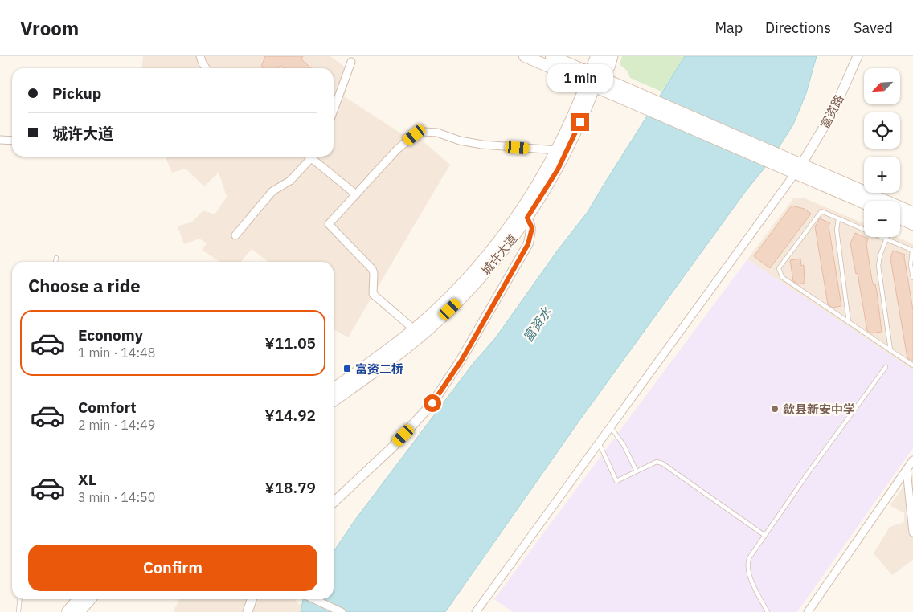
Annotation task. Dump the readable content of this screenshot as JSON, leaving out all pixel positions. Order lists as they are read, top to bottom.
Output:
{
  "streets": {
    "main road": ["城许大道"],
    "street": ["富资路"]
  },
  "water": ["富资水"],
  "places": {
    "transit": ["富资二桥"],
    "other": ["歙县新安中学"]
  },
  "north": "bottom left",
  "page": {
    "header": "Vroom",
    "nav": ["Map", "Directions", "Saved"],
    "bubble": "1 min",
    "map_buttons": ["+", "−"],
    "banner": ["Pickup", "城许大道"],
    "heading": "Choose a ride",
    "list": [
      {
        "name": "Economy",
        "note": "1 min · 14:48",
        "value": "¥11.05"
      },
      {
        "name": "Comfort",
        "note": "2 min · 14:49",
        "value": "¥14.92"
      },
      {
        "name": "XL",
        "note": "3 min · 14:50",
        "value": "¥18.79"
      }
    ],
    "buttons": "Confirm"
  }
}
